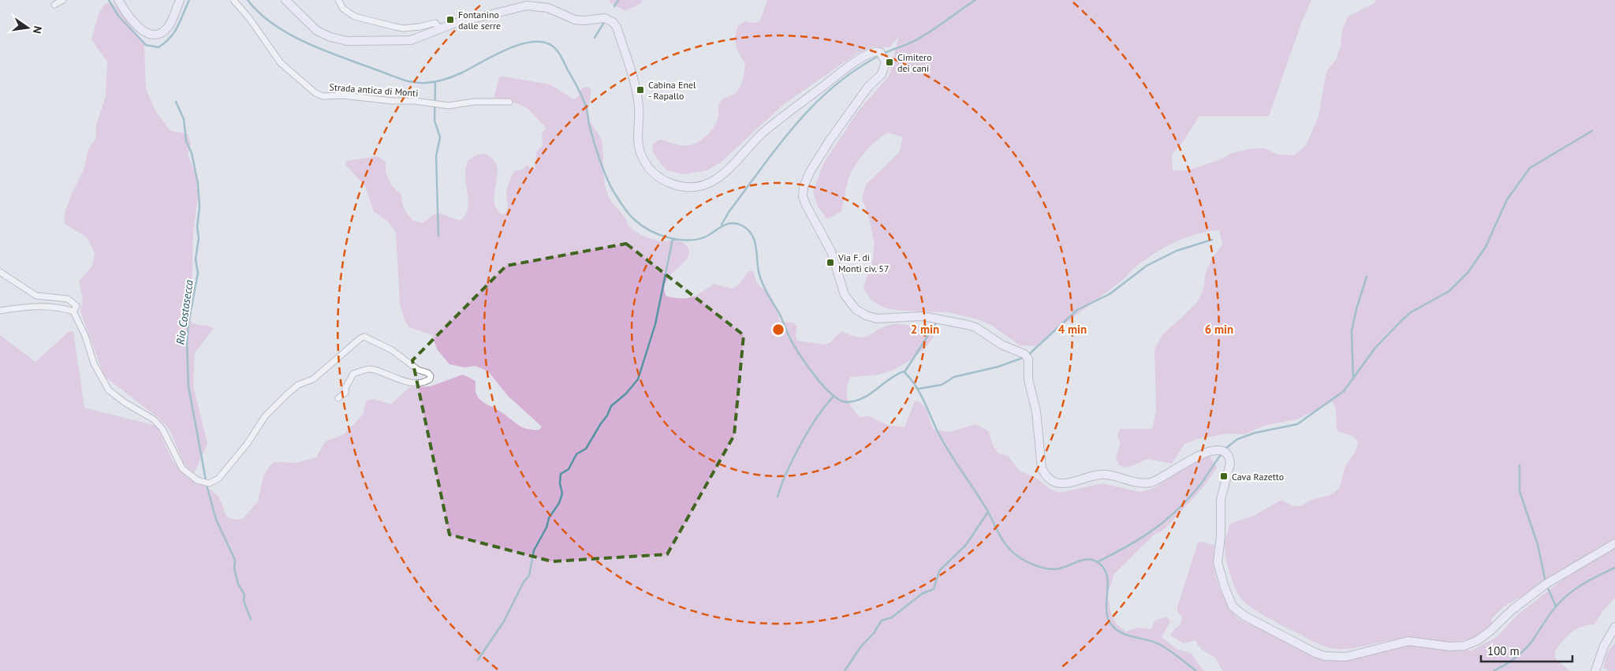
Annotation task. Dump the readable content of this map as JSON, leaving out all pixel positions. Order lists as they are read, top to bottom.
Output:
{
  "streets": {
    "street": ["Strada antica di Monti"]
  },
  "water": ["Rio Costasecca"],
  "places": {
    "transit": [
      "Fontanino dalle serre",
      "Cimitero dei cani",
      "Cabina Enel - Rapallo",
      "Via F. di Monti civ. 57",
      "Cava Razetto"
    ]
  },
  "scale_bar": "100 m",
  "north": "right",
  "rings": ["2 min", "4 min", "6 min"]
}
